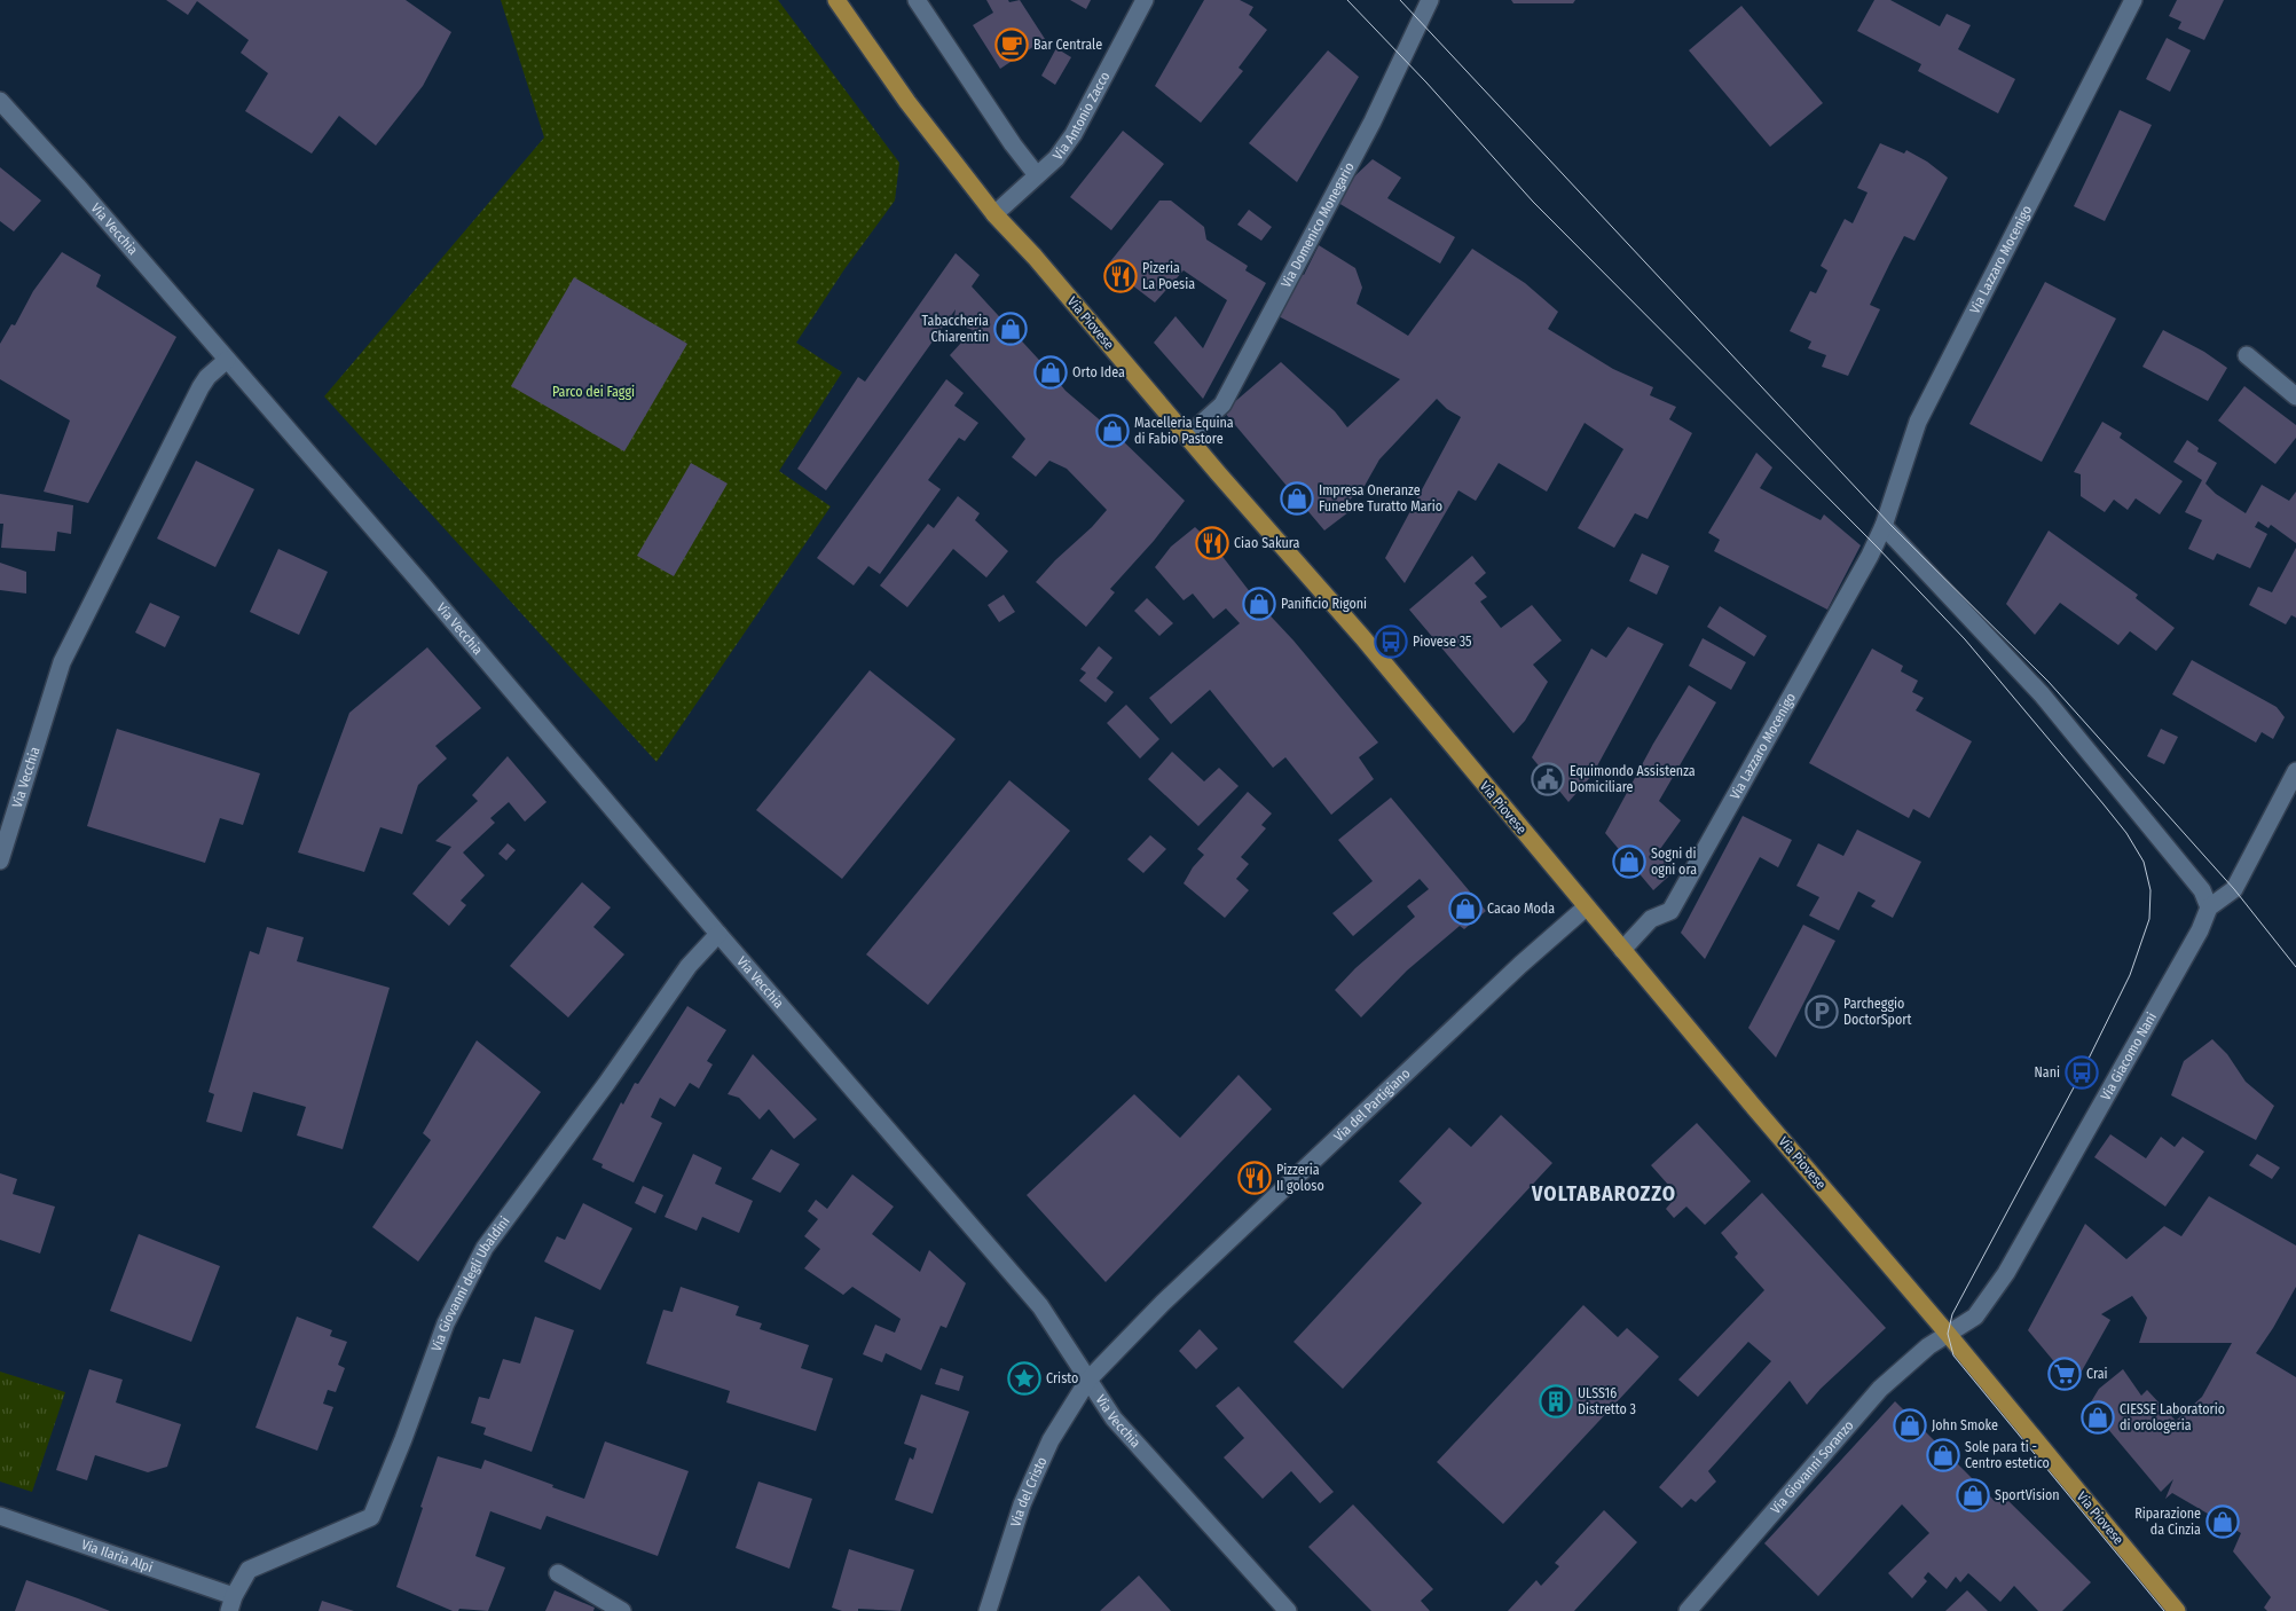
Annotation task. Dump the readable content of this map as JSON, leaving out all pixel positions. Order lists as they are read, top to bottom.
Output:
{
  "streets": {
    "main road": ["Via Piovese"],
    "street": [
      "Via Antonio Zacco",
      "Via Domenico Monegario",
      "Via Vecchia",
      "Via Lazzaro Mocenigo",
      "Via Giacomo Nani",
      "Via del Partigiano",
      "Via Giovanni degli Ubaldini",
      "Via Giovanni Soranzo",
      "Via del Cristo",
      "Via Ilaria Alpi"
    ]
  },
  "crossings": [
    ["Via Antonio Zacco", "Via Piovese"],
    ["Via Domenico Monegario", "Via Piovese"],
    ["Via Vecchia", "Via del Partigiano"],
    ["Via Vecchia", "Via Giovanni degli Ubaldini"],
    ["Via Vecchia", "Via del Cristo"],
    ["Via Lazzaro Mocenigo", "Via Piovese"],
    ["Via Piovese", "Via Giacomo Nani"],
    ["Via Piovese", "Via del Partigiano"],
    ["Via Piovese", "Via Giovanni Soranzo"],
    ["Via Giacomo Nani", "Via Giovanni Soranzo"],
    ["Via del Partigiano", "Via del Cristo"],
    ["Via Giovanni degli Ubaldini", "Via Ilaria Alpi"]
  ],
  "districts": ["VOLTABAROZZO"],
  "parks": ["Parco dei Faggi"],
  "places": {
    "cafe": ["Bar Centrale"],
    "restaurant": ["Pizeria La Poesia", "Ciao Sakura", "Pizzeria II goloso"],
    "shop": [
      "Tabaccheria Chiarentin",
      "Orto Idea",
      "Macelleria Equina di Fabio Pastore",
      "Impresa Oneranze Funebre Turatto Mario",
      "Panificio Rigoni",
      "Sogni di ogni ora",
      "Cacao Moda",
      "CIESSE Laboratorio di orologeria",
      "John Smoke",
      "Sole para ti - Centro estetico",
      "SportVision",
      "Riparazione da Cinzia"
    ],
    "bus stop": ["Piovese 35", "Nani"],
    "public building": ["Equimondo Assistenza Domiciliare"],
    "parking": ["Parcheggio DoctorSport"],
    "supermarket": ["Crai"],
    "place": ["Cristo"],
    "building": ["ULSS16 Distretto 3"]
  }
}
